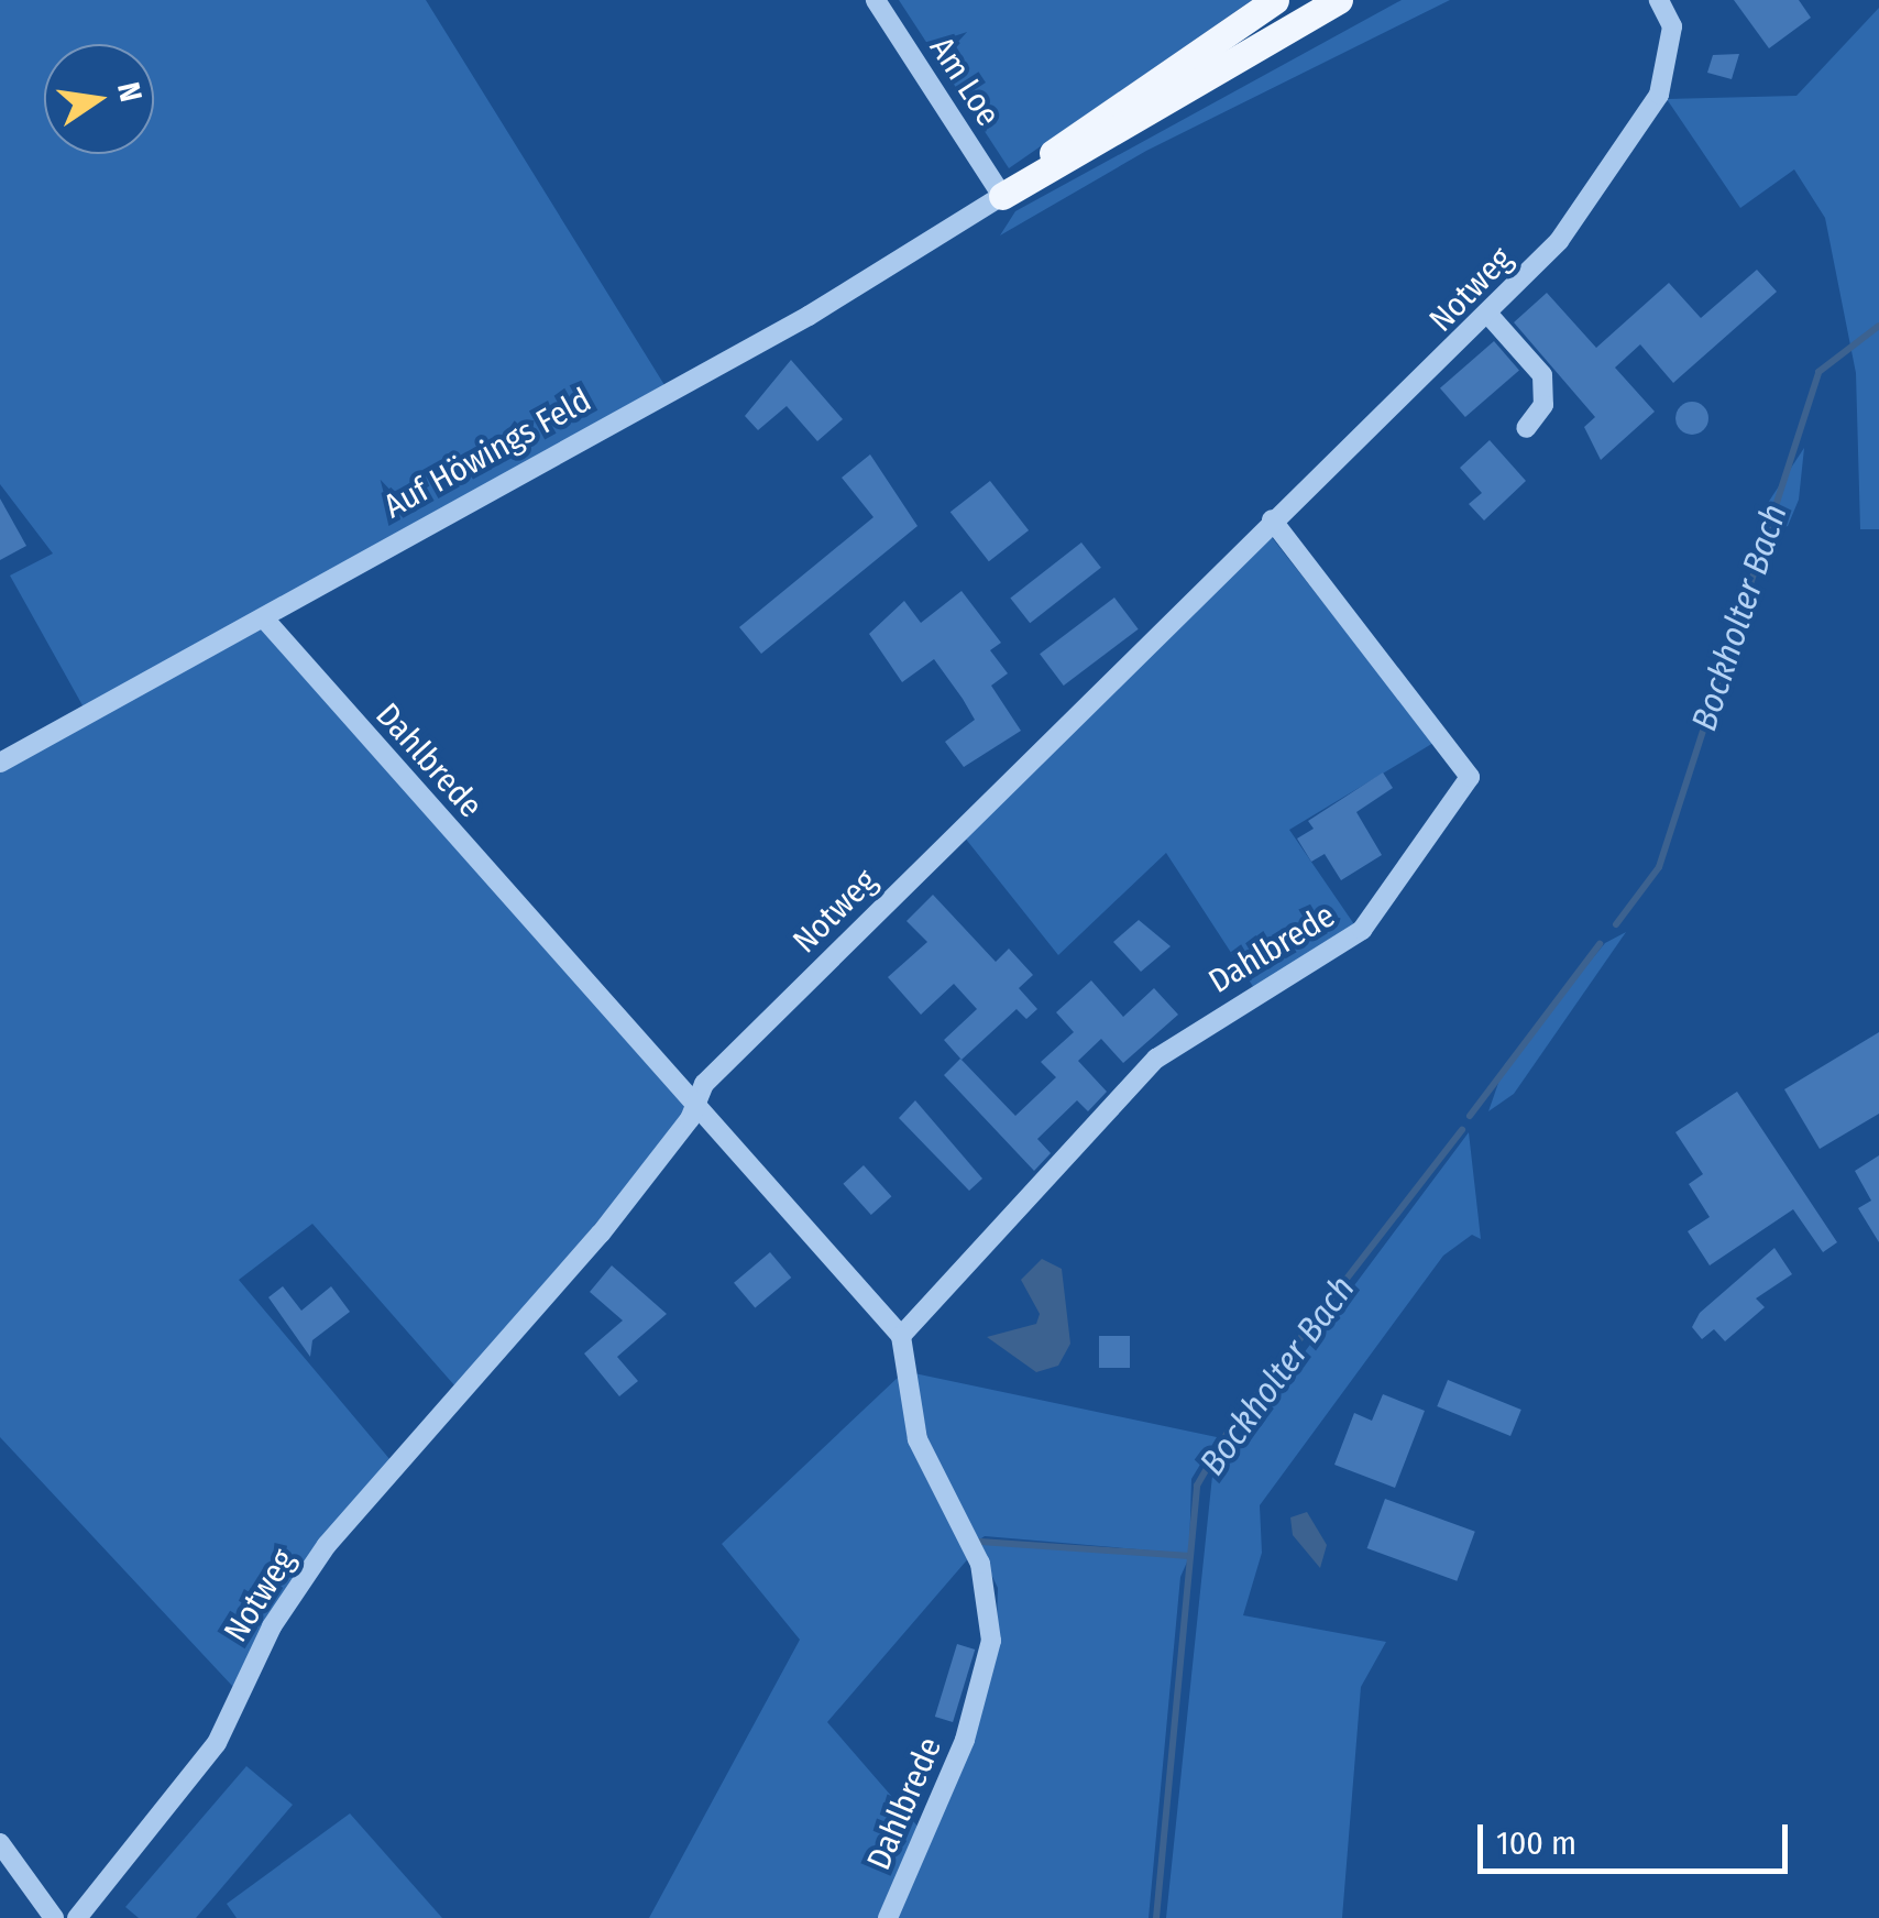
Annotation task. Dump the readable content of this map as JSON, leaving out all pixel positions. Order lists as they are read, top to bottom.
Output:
{
  "streets": {
    "main road": ["Auf Höwings Feld"],
    "street": ["Am Loe", "Notweg", "Dahlbrede"]
  },
  "crossings": [
    ["Am Loe", "Auf Höwings Feld"],
    ["Notweg", "Dahlbrede"],
    ["Auf Höwings Feld", "Dahlbrede"]
  ],
  "water": ["Bockholter Bach"],
  "scale_bar": "100 m",
  "north": "right"
}
